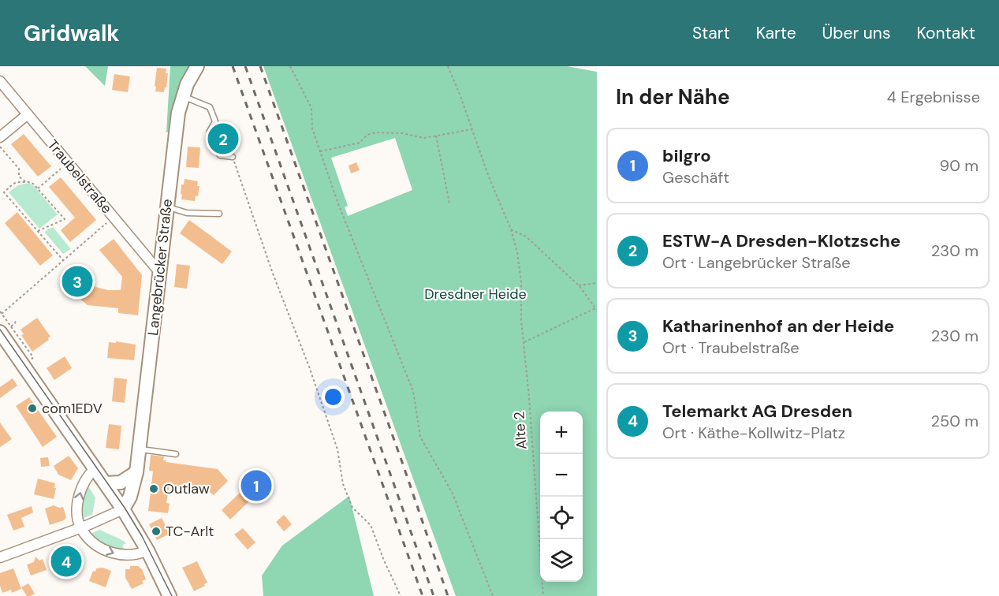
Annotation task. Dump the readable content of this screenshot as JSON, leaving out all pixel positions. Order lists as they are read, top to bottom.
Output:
{
  "streets": {
    "main road": ["Langebrücker Straße"],
    "street": ["Traubelstraße"],
    "path": ["Alte 2"]
  },
  "crossings": [
    ["Traubelstraße", "Langebrücker Straße"]
  ],
  "parks": ["Dresdner Heide"],
  "places": ["com1EDV", "Outlaw", "TC-Arlt"],
  "page": {
    "header": "Gridwalk",
    "nav": [
      "Start",
      "Karte",
      "Über uns",
      "Kontakt"
    ],
    "heading": ["In der Nähe", "4 Ergebnisse"],
    "pins": [
      "2",
      "3",
      "1",
      "4"
    ],
    "list": [
      {
        "mark": "1",
        "name": "bilgro",
        "note": "Geschäft",
        "value": "90 m"
      },
      {
        "mark": "2",
        "name": "ESTW-A Dresden-Klotzsche",
        "note": "Ort · Langebrücker Straße",
        "value": "230 m"
      },
      {
        "mark": "3",
        "name": "Katharinenhof an der Heide",
        "note": "Ort · Traubelstraße",
        "value": "230 m"
      },
      {
        "mark": "4",
        "name": "Telemarkt AG Dresden",
        "note": "Ort · Käthe-Kollwitz-Platz",
        "value": "250 m"
      }
    ],
    "map_buttons": ["+", "−"]
  }
}
